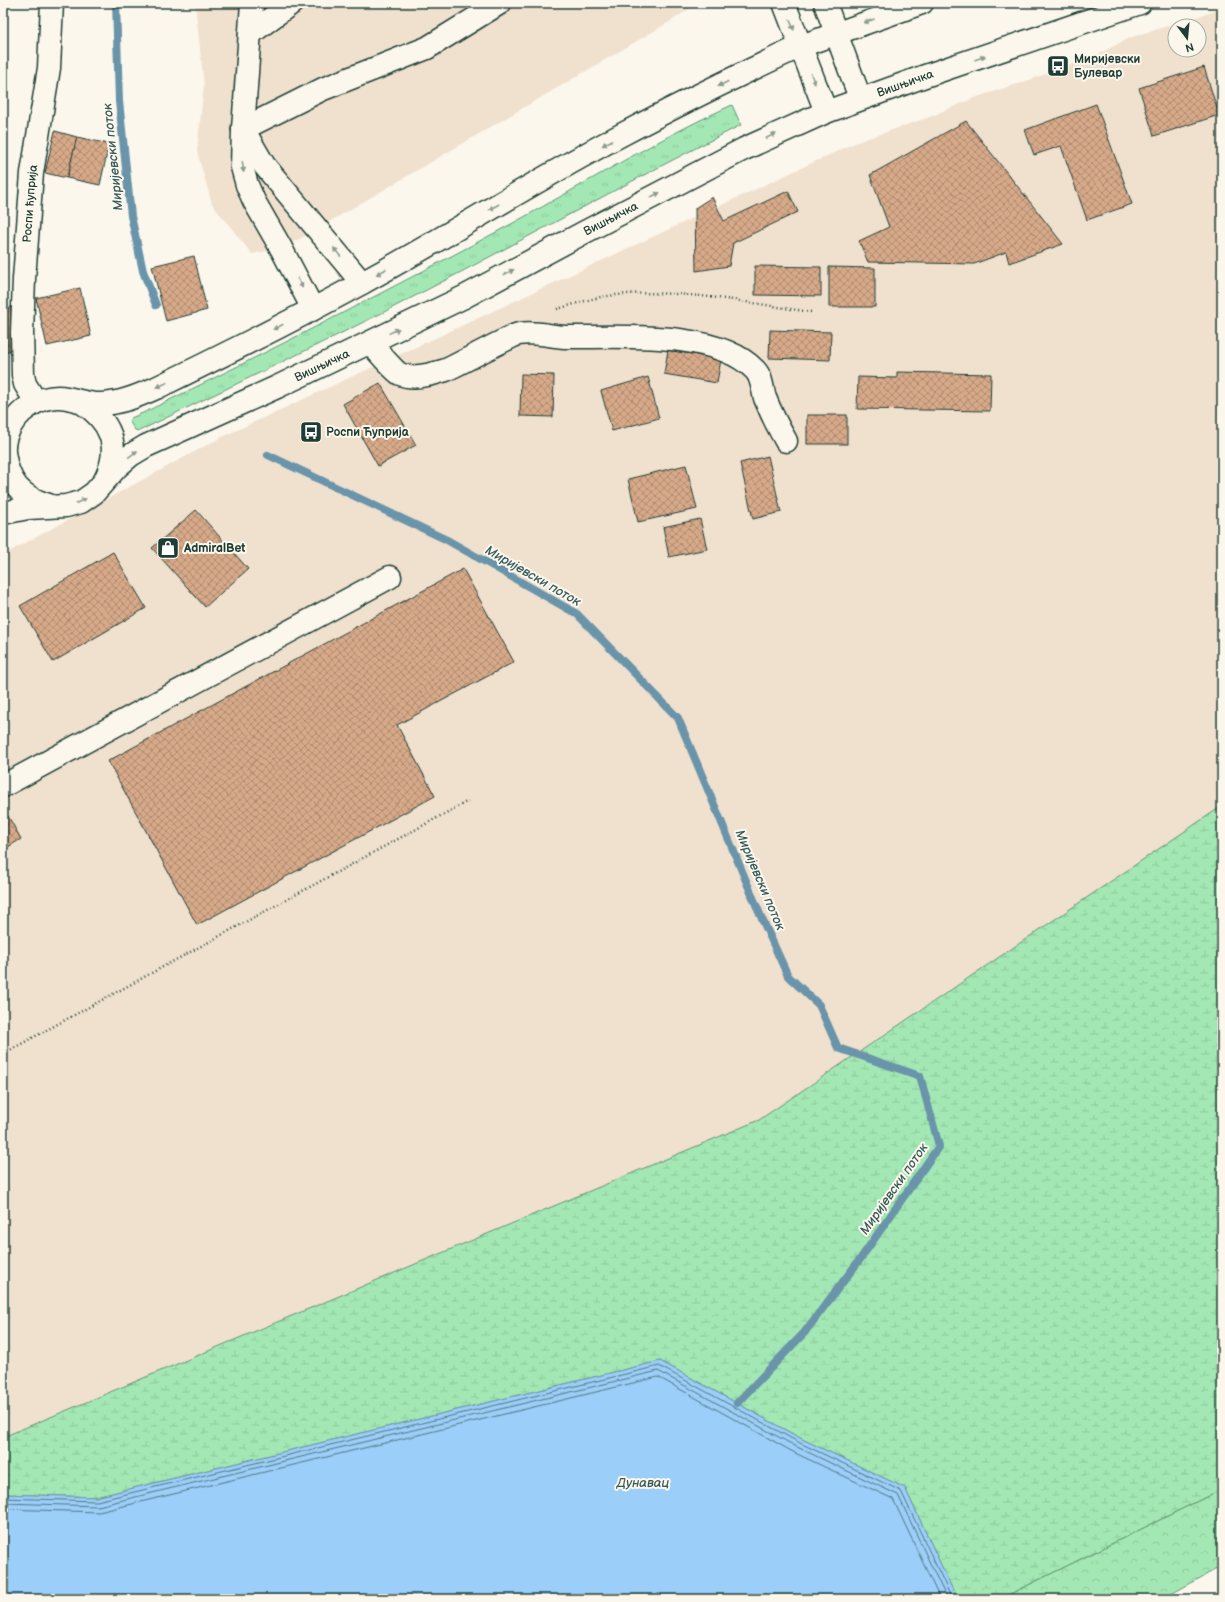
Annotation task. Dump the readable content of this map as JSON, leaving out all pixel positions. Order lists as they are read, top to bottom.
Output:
{
  "streets": {
    "street": ["Вишњичка", "Роспи ћуприја"]
  },
  "crossings": [
    ["Вишњичка", "Роспи ћуприја"]
  ],
  "water": ["Миријевски поток", "Дунавац"],
  "places": {
    "bus stop": ["Миријевски Булевар", "Роспи Ћуприја"],
    "shop": ["AdmiralBet"]
  },
  "north": "bottom"
}
